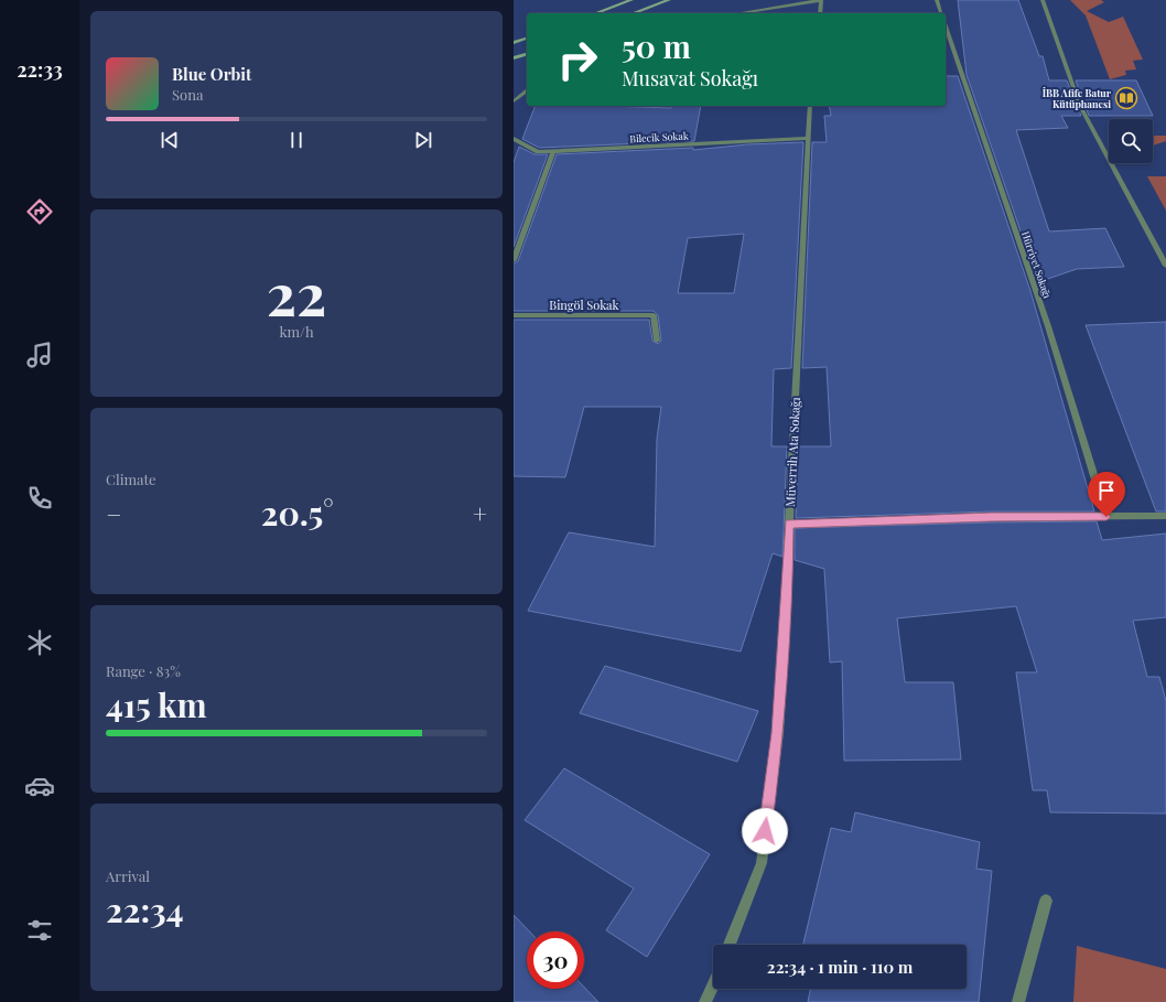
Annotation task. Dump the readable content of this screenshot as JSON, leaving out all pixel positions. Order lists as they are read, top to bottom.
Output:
{
  "streets": {
    "street": [
      "Bilecik Sokak",
      "Hürriyet Sokağı",
      "Bingöl Sokak",
      "Müverrih Ata Sokağı"
    ]
  },
  "crossings": [
    ["Bilecik Sokak", "Müverrih Ata Sokağı"]
  ],
  "places": {
    "library": ["İBB Afife Batur Kütüphanesi"]
  },
  "page": {
    "tabs": "22:33",
    "turn": ["50 m", "Musavat Sokağı"],
    "song": ["Blue Orbit", "Sona"],
    "tile": [
      ["22", "km/h"],
      "Climate",
      ["Range · 83%", "415 km"],
      ["Arrival", "22:34"]
    ],
    "heat": ["−", "20.5°", "+"],
    "limit": "30",
    "trip": "22:34 · 1 min · 110 m"
  }
}
